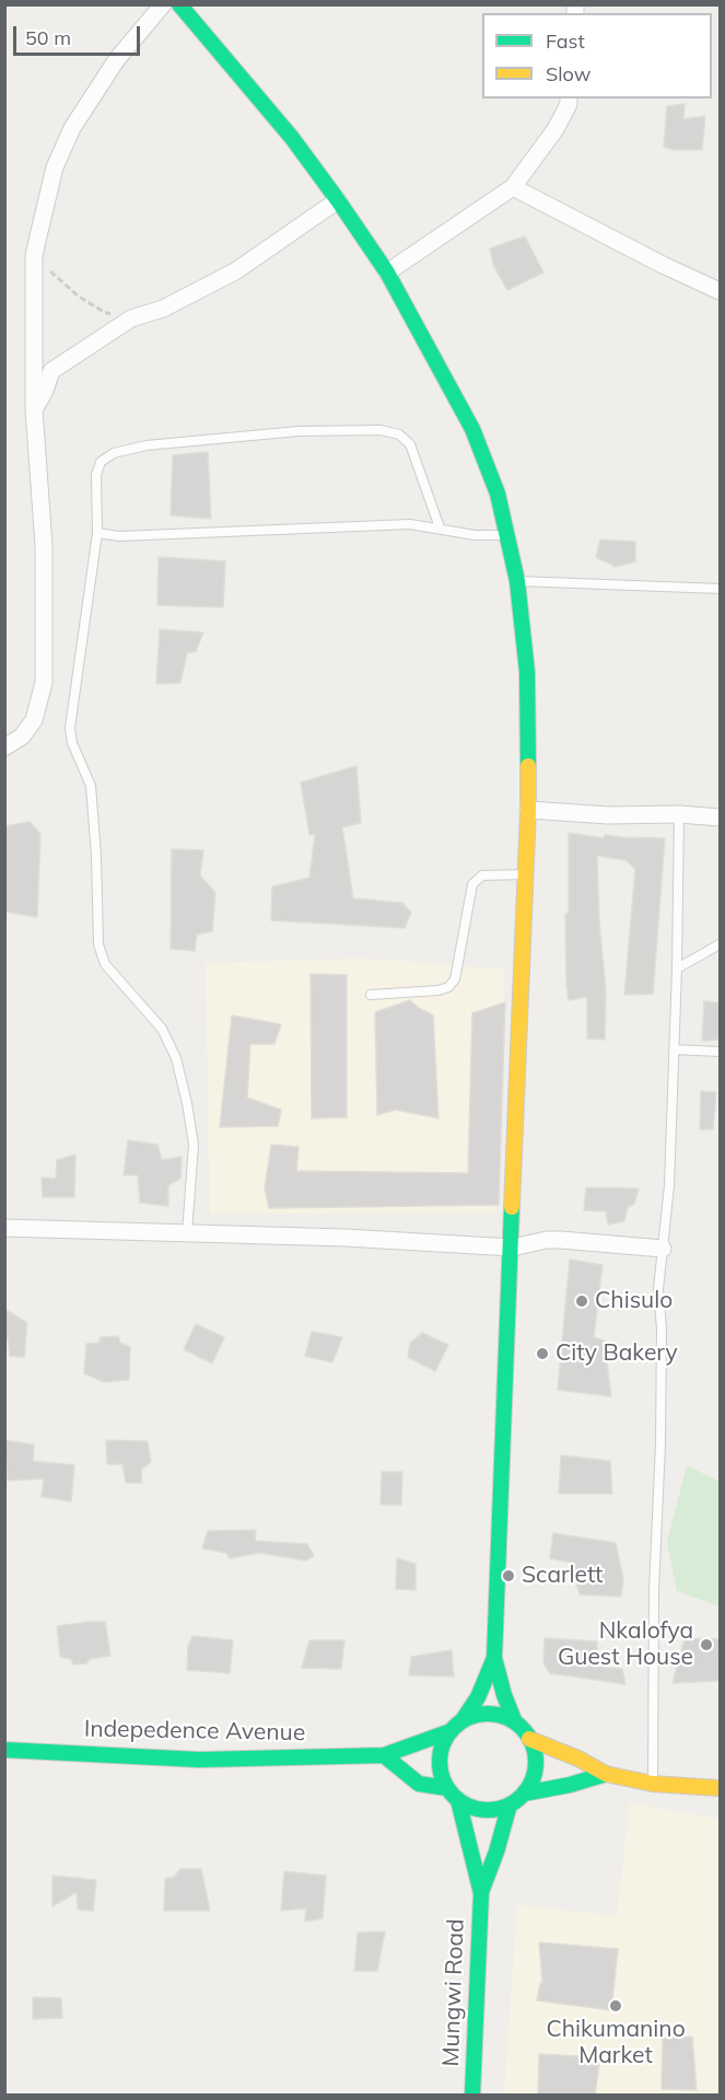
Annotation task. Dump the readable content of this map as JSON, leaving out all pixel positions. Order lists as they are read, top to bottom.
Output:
{
  "streets": {
    "street": ["Indepedence Avenue", "Mungwi Road"]
  },
  "places": [
    "Chisulo",
    "City Bakery",
    "Scarlett",
    "Nkalofya Guest House",
    "Chikumanino Market"
  ],
  "legend": ["Fast", "Slow"],
  "scale_bar": "50 m"
}
